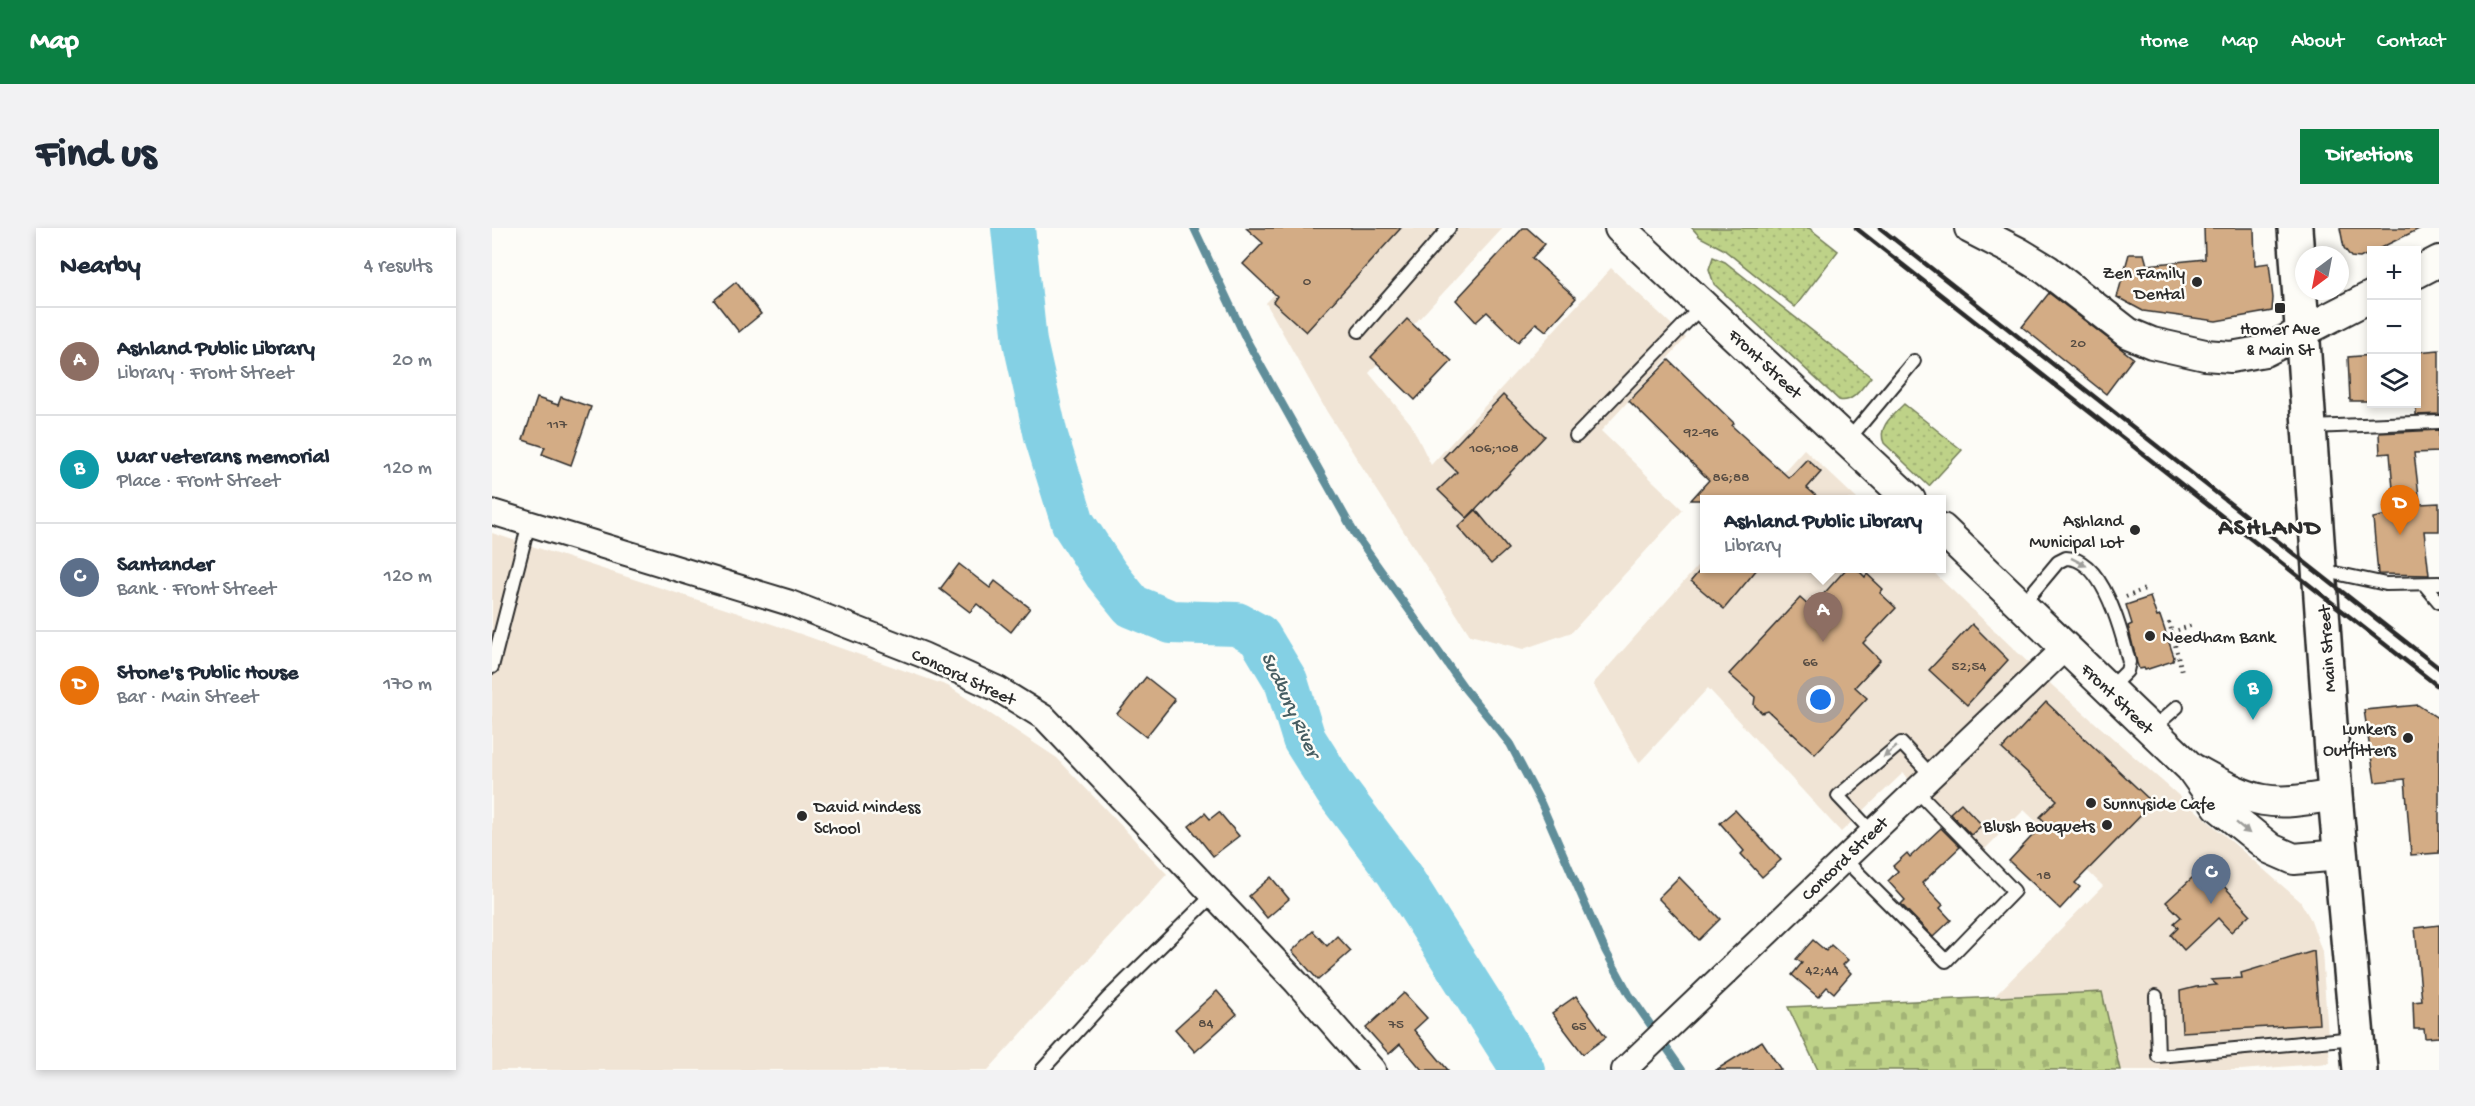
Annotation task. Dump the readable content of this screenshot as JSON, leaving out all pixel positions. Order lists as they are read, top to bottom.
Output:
{
  "streets": {
    "main road": ["Main Street"],
    "street": ["Front Street", "Concord Street"]
  },
  "crossings": [
    ["Front Street", "Main Street"],
    ["Front Street", "Concord Street"]
  ],
  "districts": ["ASHLAND"],
  "water": ["Sudbury River"],
  "places": {
    "other": [
      "Zen Family Dental",
      "Ashland Municipal Lot",
      "Needham Bank",
      "Lunkers Outfitters",
      "Sunnyside Cafe",
      "David Mindess School",
      "Blush Bouquets"
    ],
    "transit": ["Homer Ave & Main St"]
  },
  "house_numbers": [
    "0",
    "20",
    "117",
    "92-96",
    "106;108",
    "86;88",
    "66",
    "52;54",
    "18",
    "42;44",
    "84",
    "75",
    "65"
  ],
  "north": "bottom left",
  "page": {
    "header": "Map",
    "nav": [
      "Home",
      "Map",
      "About",
      "Contact"
    ],
    "buttons": "Directions",
    "title": "Find us",
    "heading": ["Nearby", "4 results"],
    "map_buttons": ["+", "−"],
    "list": [
      {
        "mark": "A",
        "name": "Ashland Public Library",
        "note": "Library · Front Street",
        "value": "20 m"
      },
      {
        "mark": "B",
        "name": "War veterans memorial",
        "note": "Place · Front Street",
        "value": "120 m"
      },
      {
        "mark": "C",
        "name": "Santander",
        "note": "Bank · Front Street",
        "value": "120 m"
      },
      {
        "mark": "D",
        "name": "Stone's Public House",
        "note": "Bar · Main Street",
        "value": "170 m"
      }
    ],
    "pins": [
      "D",
      "A",
      "B",
      "C"
    ],
    "popup": ["Ashland Public Library", "Library"]
  }
}
